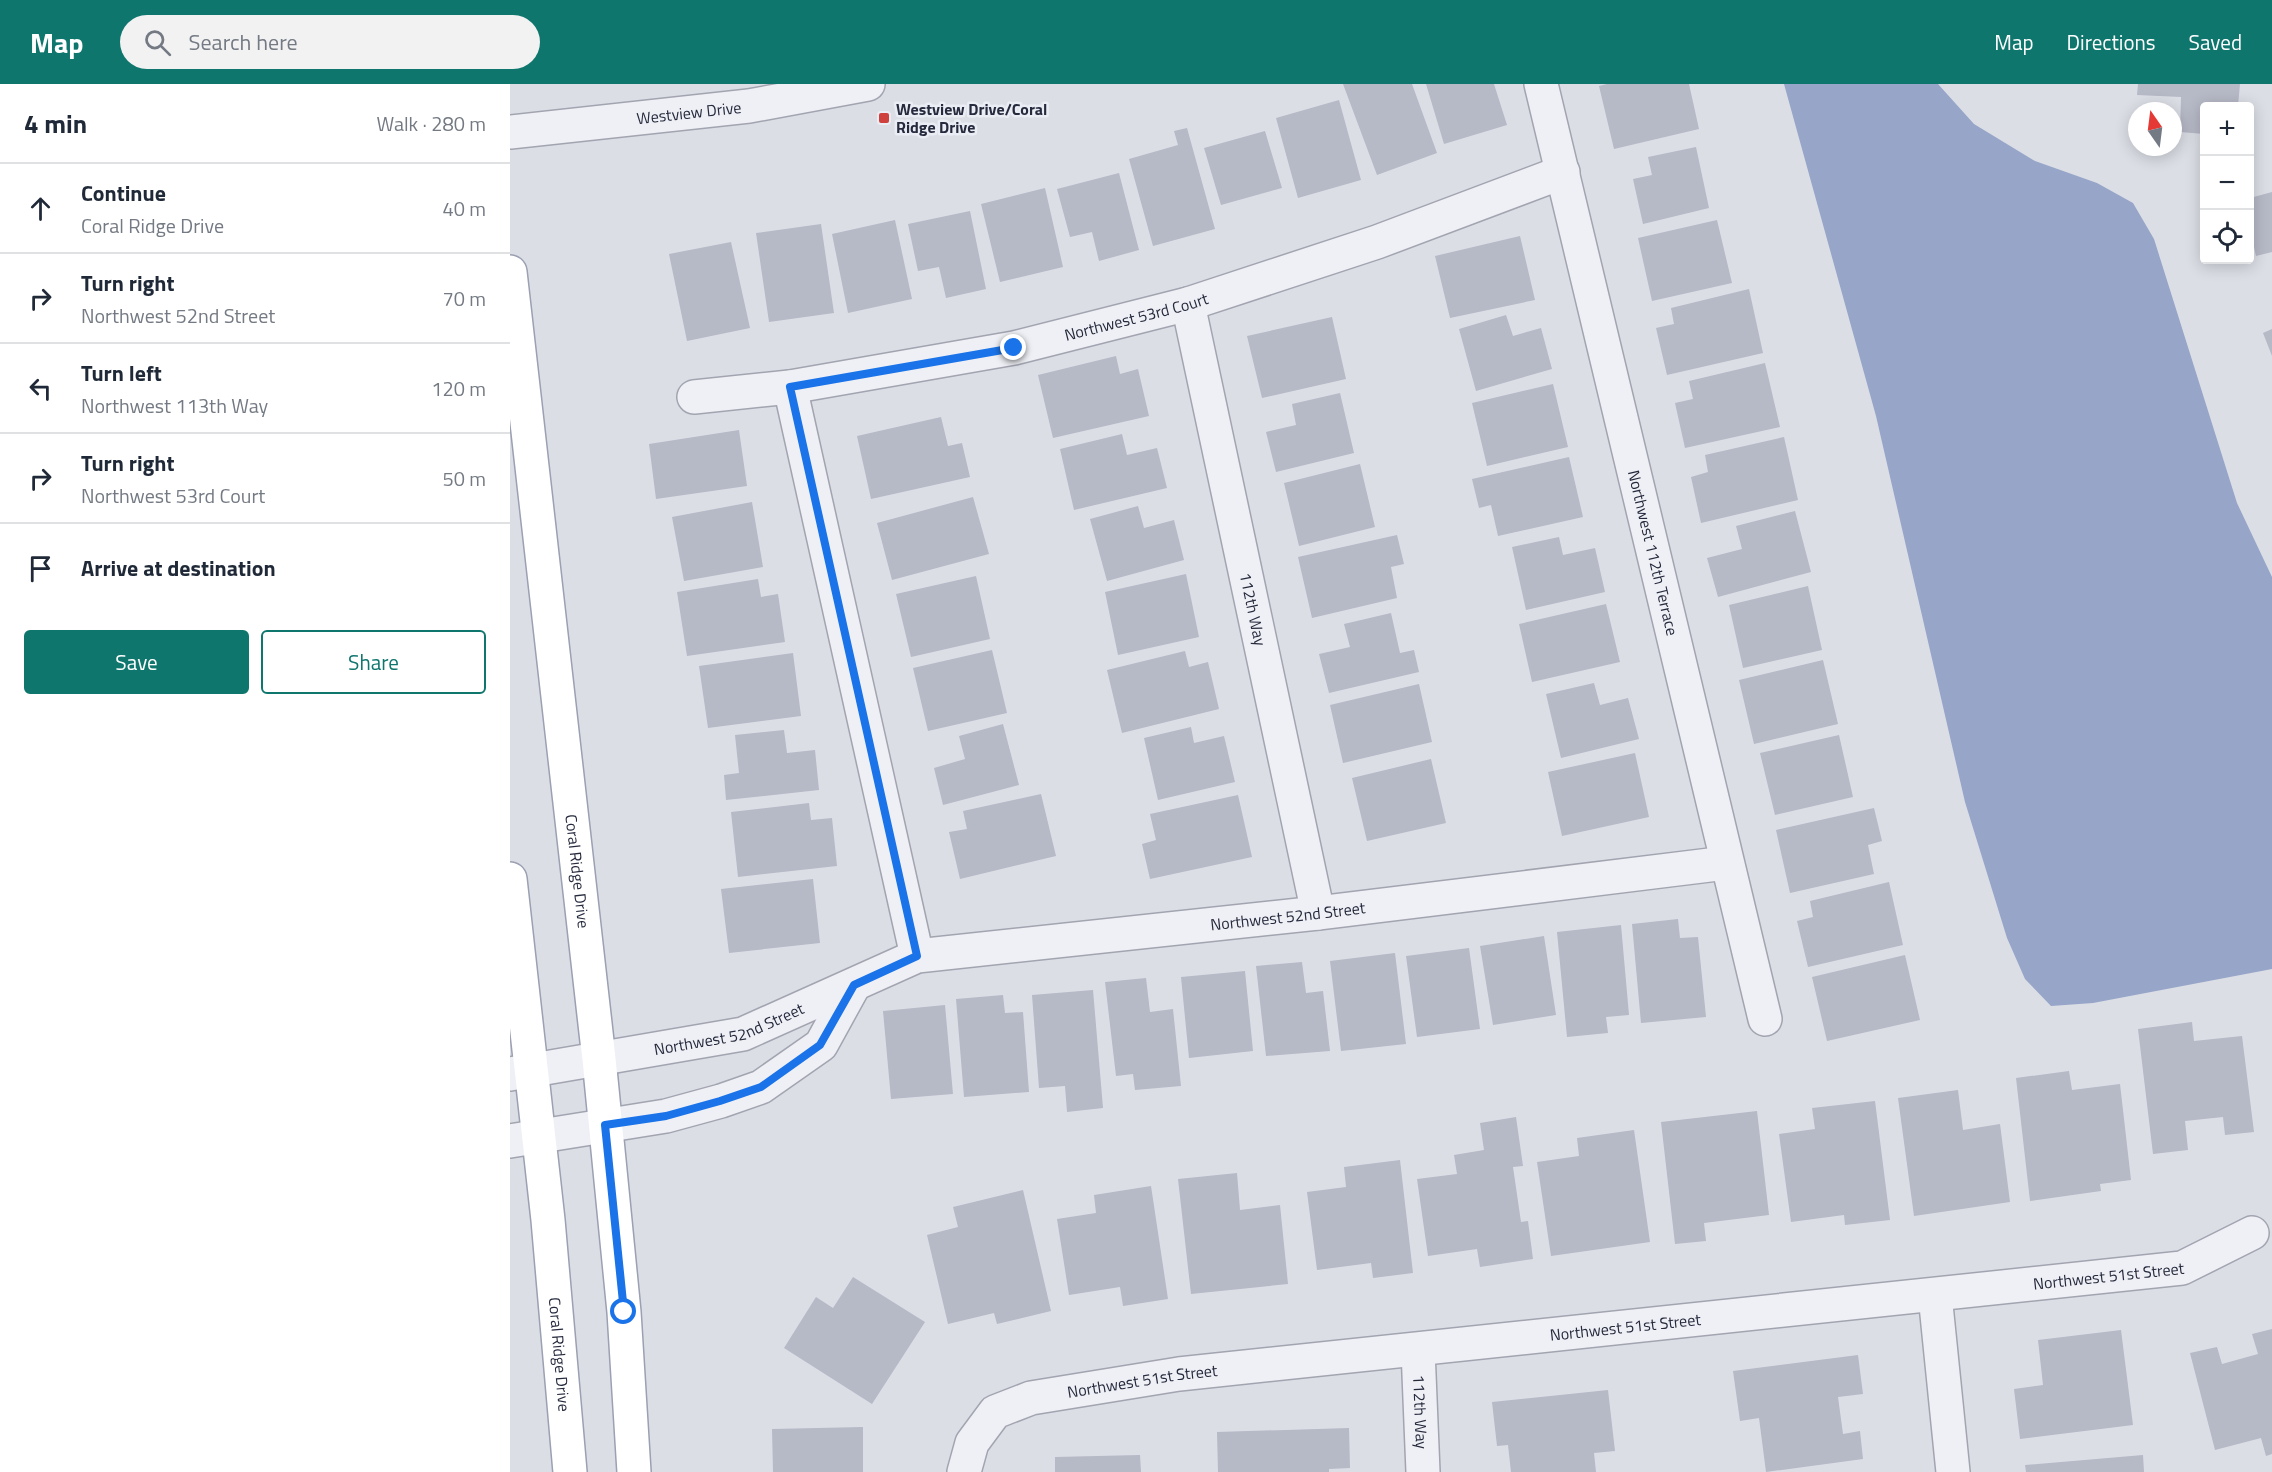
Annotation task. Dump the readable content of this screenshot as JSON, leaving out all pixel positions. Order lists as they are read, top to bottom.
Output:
{
  "streets": {
    "main road": ["Coral Ridge Drive"],
    "street": [
      "Westview Drive",
      "Northwest 53rd Court",
      "Northwest 112th Terrace",
      "112th Way",
      "Northwest 52nd Street",
      "Northwest 51st Street"
    ]
  },
  "crossings": [
    ["Northwest 53rd Court", "Northwest 112th Terrace"],
    ["Northwest 53rd Court", "112th Way"],
    ["Northwest 112th Terrace", "Northwest 52nd Street"],
    ["112th Way", "Northwest 52nd Street"],
    ["112th Way", "Northwest 51st Street"],
    ["Coral Ridge Drive", "Northwest 52nd Street"]
  ],
  "places": {
    "transit": ["Westview Drive/Coral Ridge Drive"]
  },
  "north": "top",
  "page": {
    "header": "Map",
    "search": "Search here",
    "nav": ["Map", "Directions", "Saved"],
    "heading": ["4 min", "Walk · 280 m"],
    "map_buttons": ["+", "−"],
    "list": [
      ["Continue", "Coral Ridge Drive", "40 m"],
      ["Turn right", "Northwest 52nd Street", "70 m"],
      ["Turn left", "Northwest 113th Way", "120 m"],
      ["Turn right", "Northwest 53rd Court", "50 m"],
      "Arrive at destination"
    ],
    "buttons": ["Save", "Share"]
  }
}
